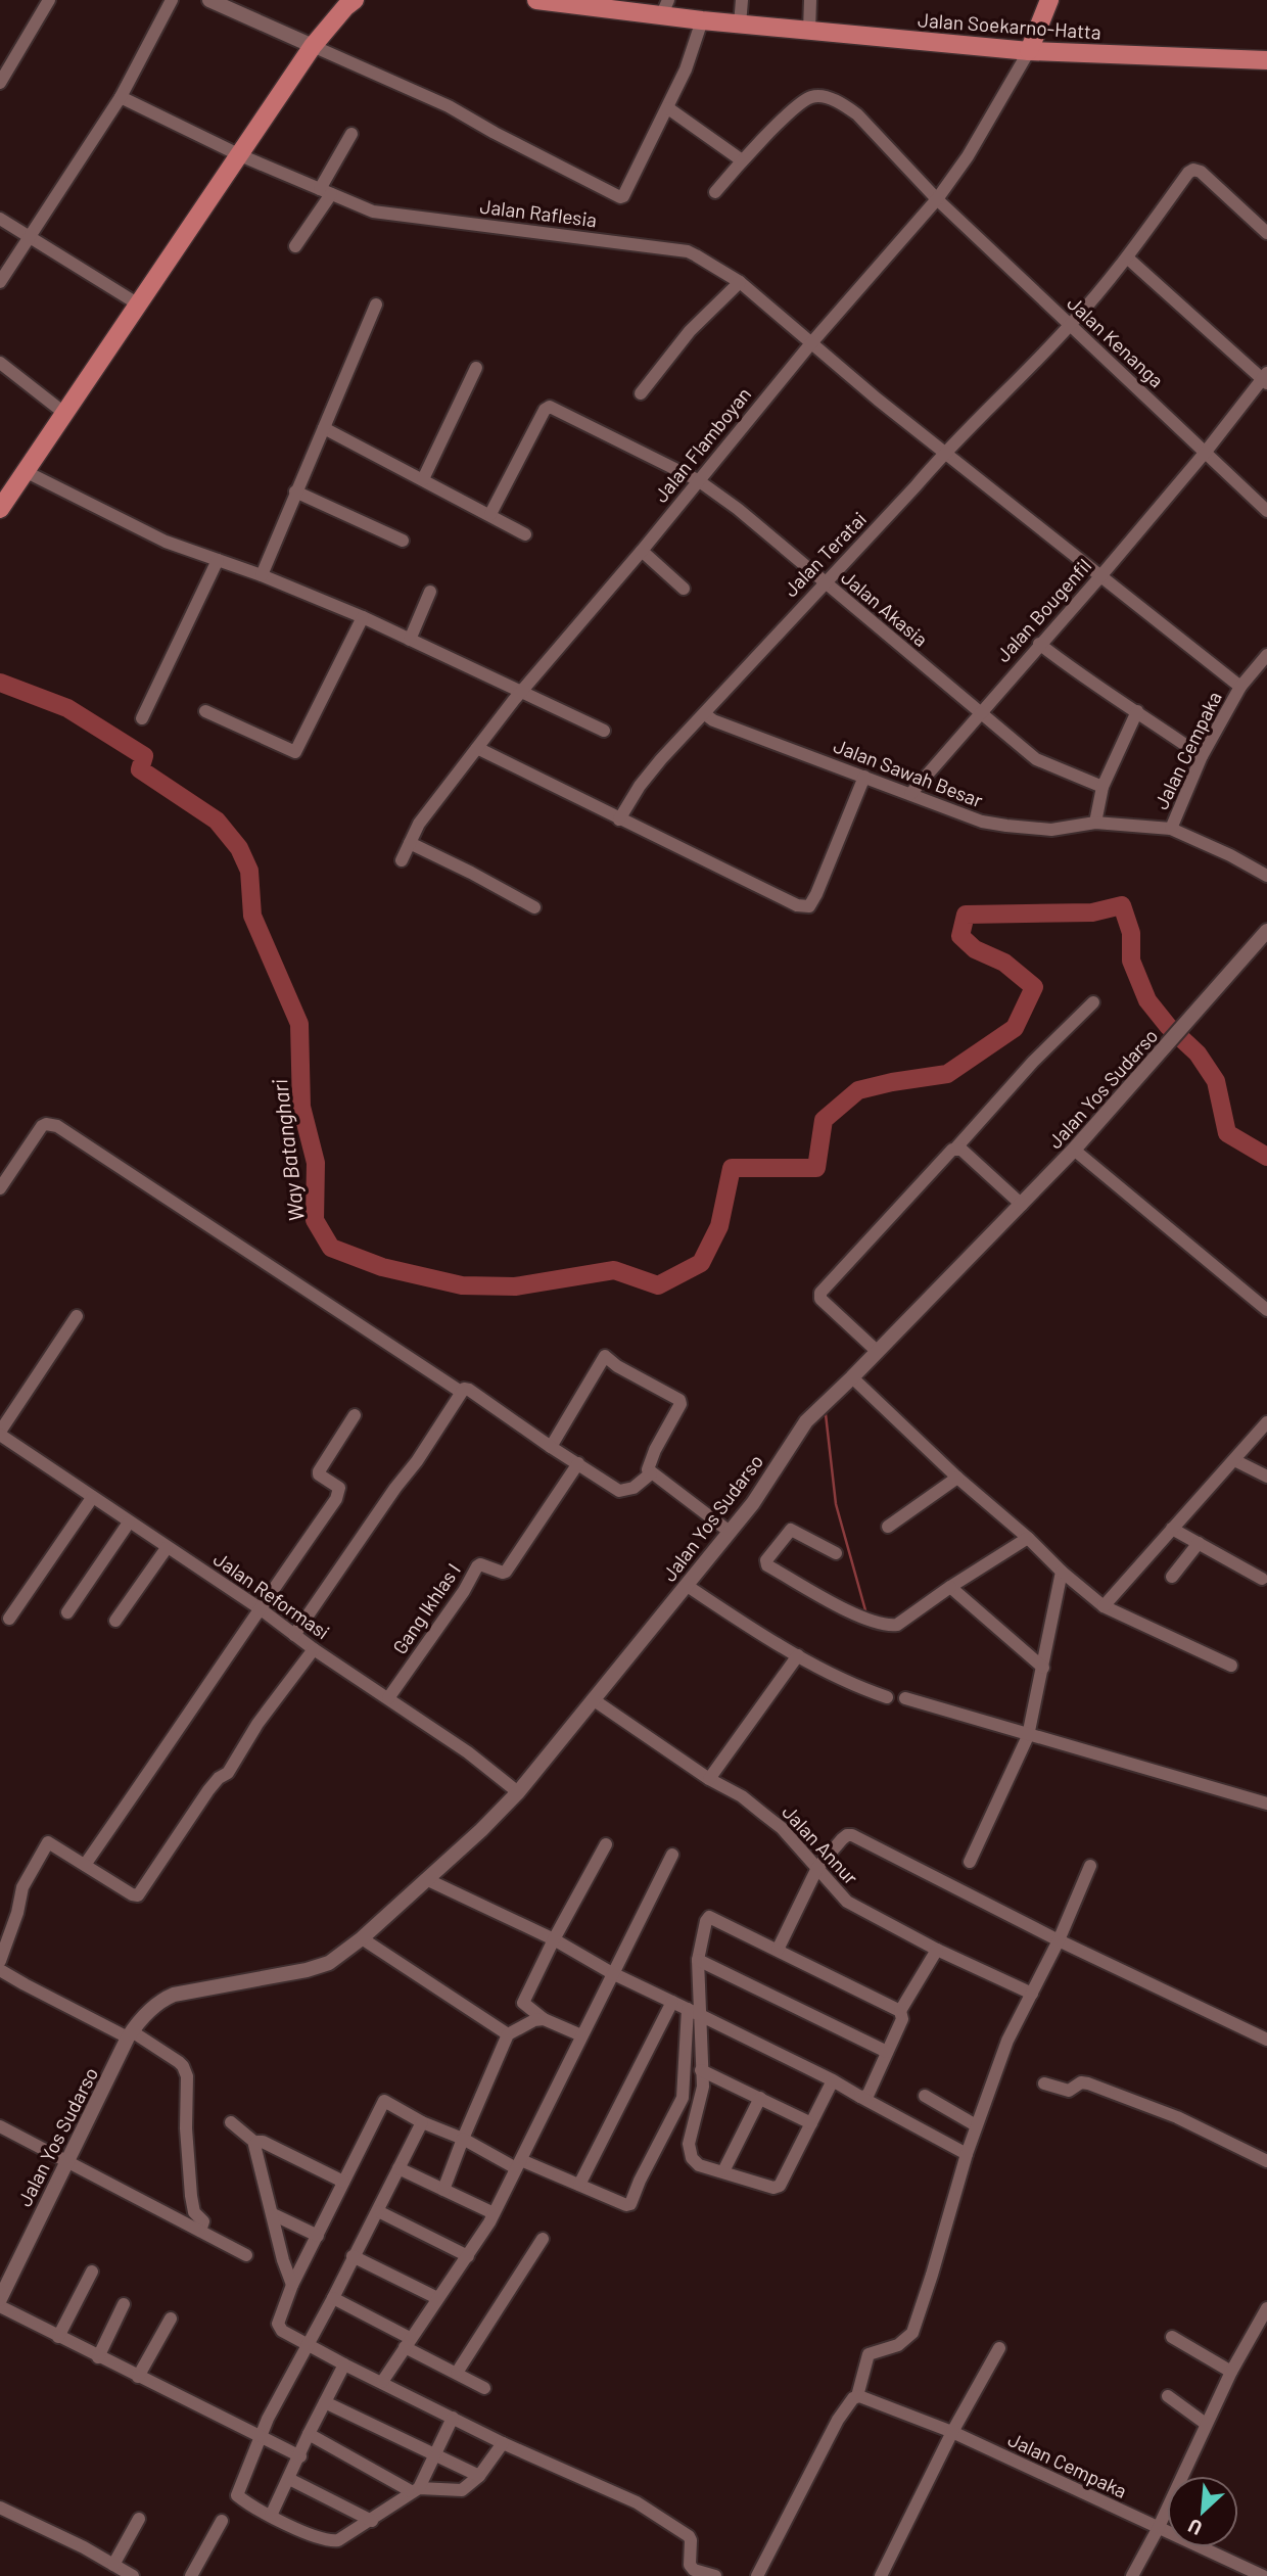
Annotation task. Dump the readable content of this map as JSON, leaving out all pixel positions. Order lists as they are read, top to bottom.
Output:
{
  "streets": {
    "main road": ["Jalan Soekarno-Hatta"],
    "street": [
      "Jalan Raflesia",
      "Jalan Kenanga",
      "Jalan Flamboyan",
      "Jalan Teratai",
      "Jalan Akasia",
      "Jalan Bougenfil",
      "Jalan Cempaka",
      "Jalan Sawah Besar",
      "Jalan Yos Sudarso",
      "Jalan Reformasi",
      "Gang Ikhlas I",
      "Jalan Annur"
    ]
  },
  "crossings": [
    ["Jalan Soekarno-Hatta", "Jalan Flamboyan"],
    ["Jalan Raflesia", "Jalan Flamboyan"],
    ["Jalan Raflesia", "Jalan Teratai"],
    ["Jalan Raflesia", "Jalan Bougenfil"],
    ["Jalan Raflesia", "Jalan Cempaka"],
    ["Jalan Kenanga", "Jalan Flamboyan"],
    ["Jalan Kenanga", "Jalan Teratai"],
    ["Jalan Kenanga", "Jalan Bougenfil"],
    ["Jalan Flamboyan", "Jalan Akasia"],
    ["Jalan Teratai", "Jalan Akasia"],
    ["Jalan Teratai", "Jalan Sawah Besar"],
    ["Jalan Akasia", "Jalan Bougenfil"],
    ["Jalan Bougenfil", "Jalan Sawah Besar"],
    ["Jalan Cempaka", "Jalan Sawah Besar"],
    ["Jalan Yos Sudarso", "Jalan Reformasi"],
    ["Jalan Yos Sudarso", "Jalan Annur"],
    ["Jalan Reformasi", "Gang Ikhlas I"]
  ],
  "water": ["Way Batanghari"],
  "north": "bottom left"
}
